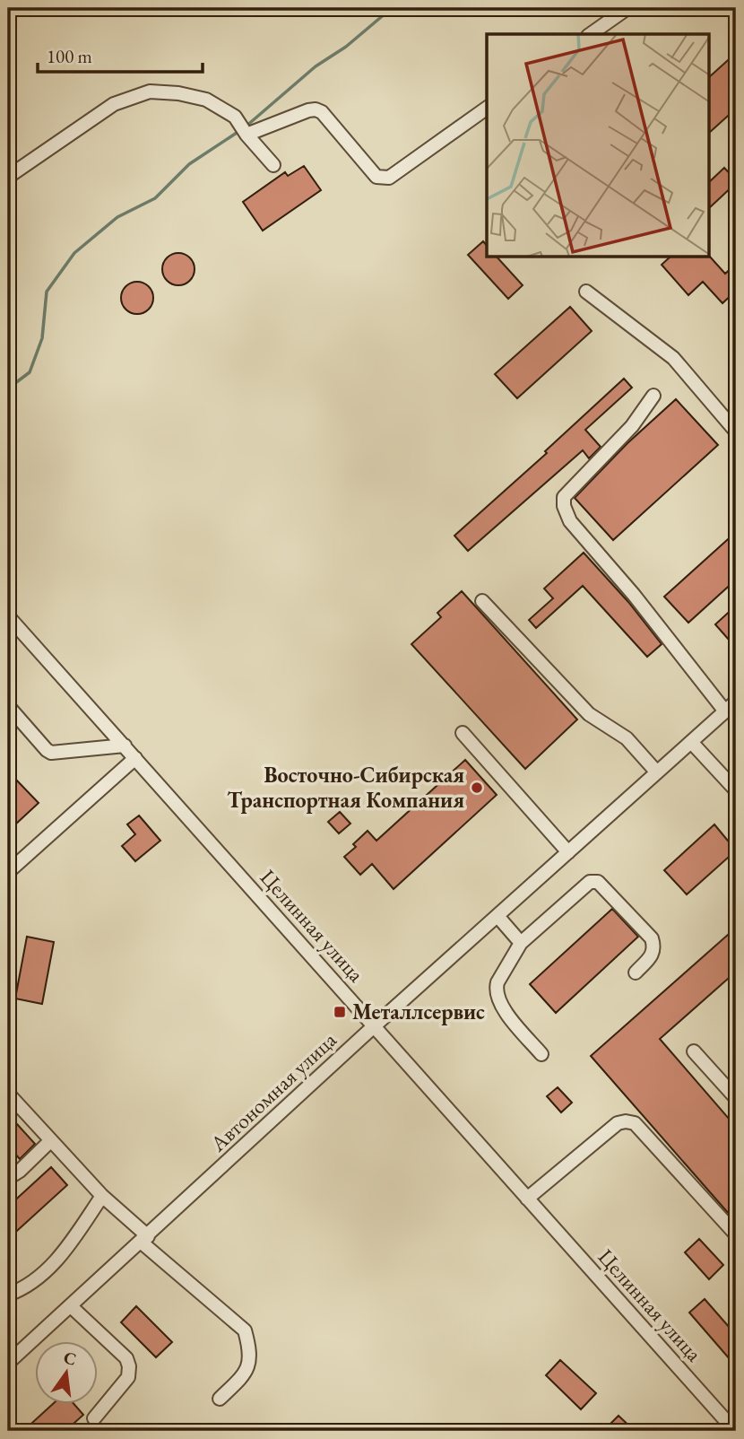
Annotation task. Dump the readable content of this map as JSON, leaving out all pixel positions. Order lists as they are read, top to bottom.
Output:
{
  "streets": {
    "street": ["Целинная улица", "Автономная улица"]
  },
  "crossings": [
    ["Целинная улица", "Автономная улица"]
  ],
  "places": {
    "other": ["Восточно-Сибирская Транспортная Компания"],
    "transit": ["Металлсервис"]
  },
  "scale_bar": "100 m",
  "north": "top"
}
